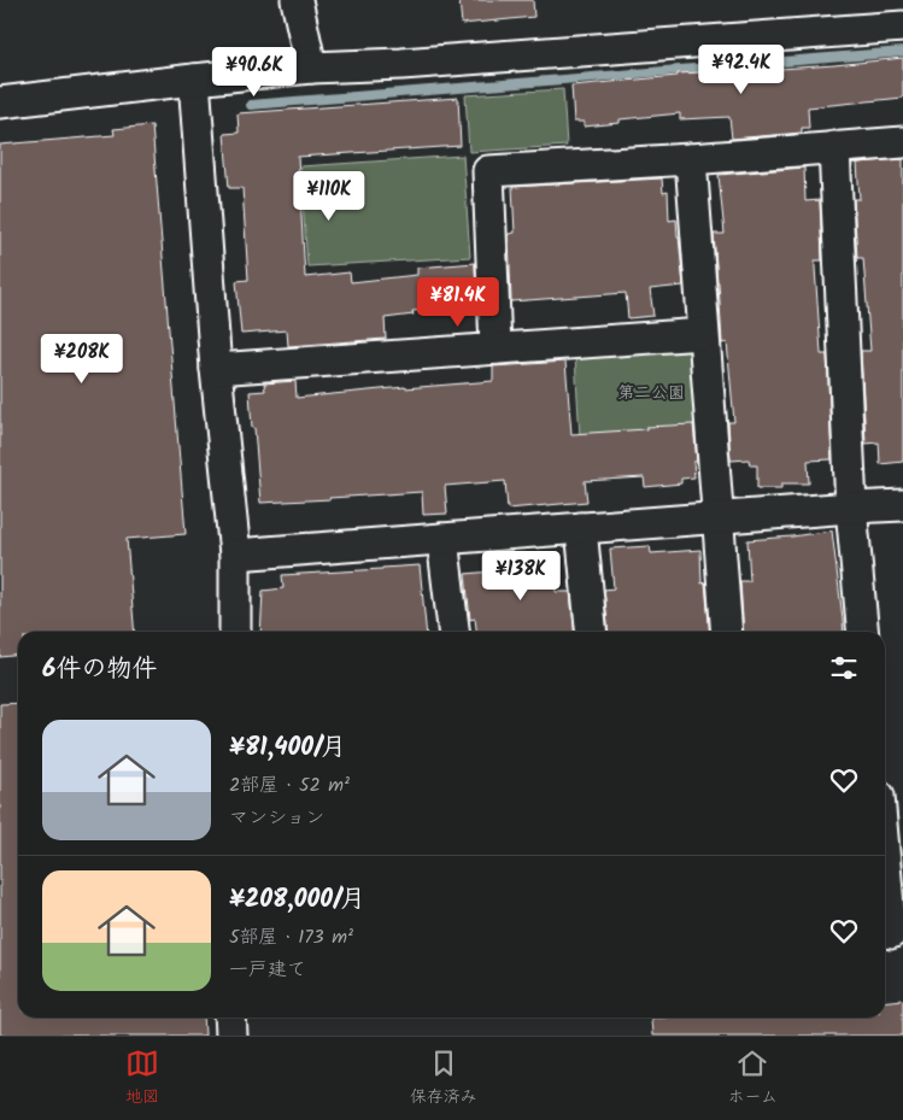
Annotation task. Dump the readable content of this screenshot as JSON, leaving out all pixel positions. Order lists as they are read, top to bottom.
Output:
{
  "parks": ["第二公園"],
  "page": {
    "price": [
      "¥92.4K",
      "¥90.6K",
      "¥110K",
      "¥81.4K",
      "¥208K",
      "¥138K"
    ],
    "heading": "6件の物件",
    "list": [
      {
        "name": "¥81,400/月",
        "note": "2部屋 · 52 m² · マンション"
      },
      {
        "name": "¥208,000/月",
        "note": "5部屋 · 173 m² · 一戸建て"
      }
    ],
    "tabs": ["地図", "保存済み", "ホーム"]
  }
}
